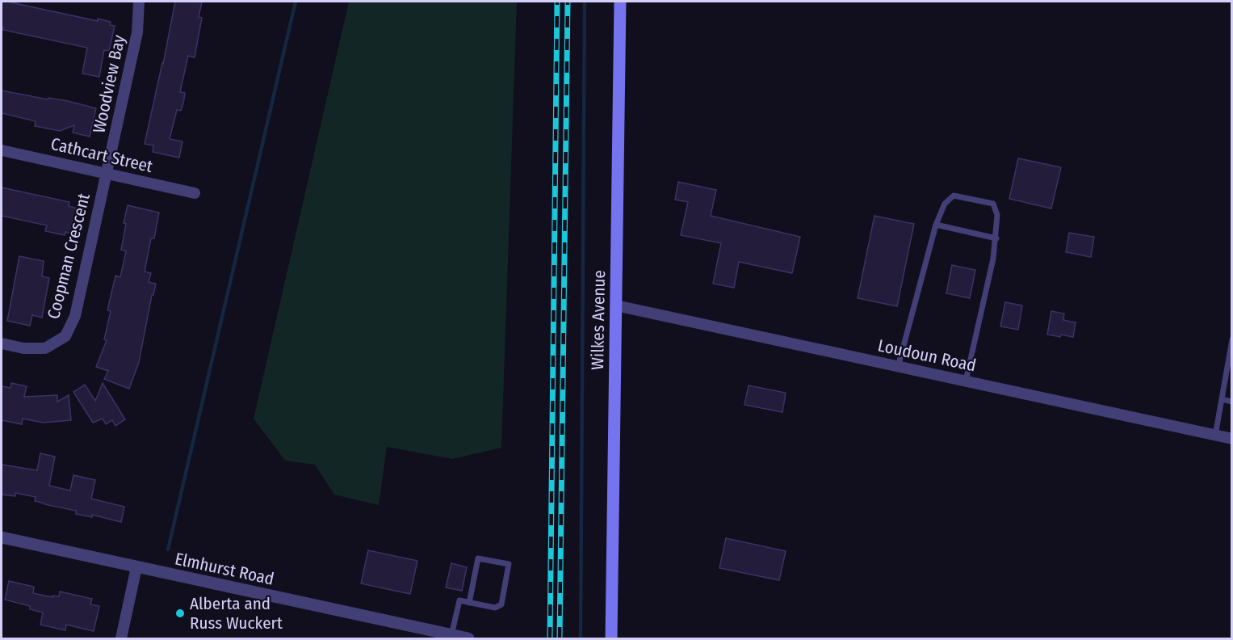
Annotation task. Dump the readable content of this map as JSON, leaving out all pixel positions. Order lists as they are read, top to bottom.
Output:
{
  "streets": {
    "main road": ["Wilkes Avenue"],
    "street": [
      "Woodview Bay",
      "Cathcart Street",
      "Coopman Crescent",
      "Loudoun Road",
      "Elmhurst Road"
    ]
  },
  "crossings": [
    ["Woodview Bay", "Cathcart Street"],
    ["Woodview Bay", "Coopman Crescent"],
    ["Cathcart Street", "Coopman Crescent"],
    ["Wilkes Avenue", "Loudoun Road"]
  ],
  "places": ["Alberta and Russ Wuckert"]
}
